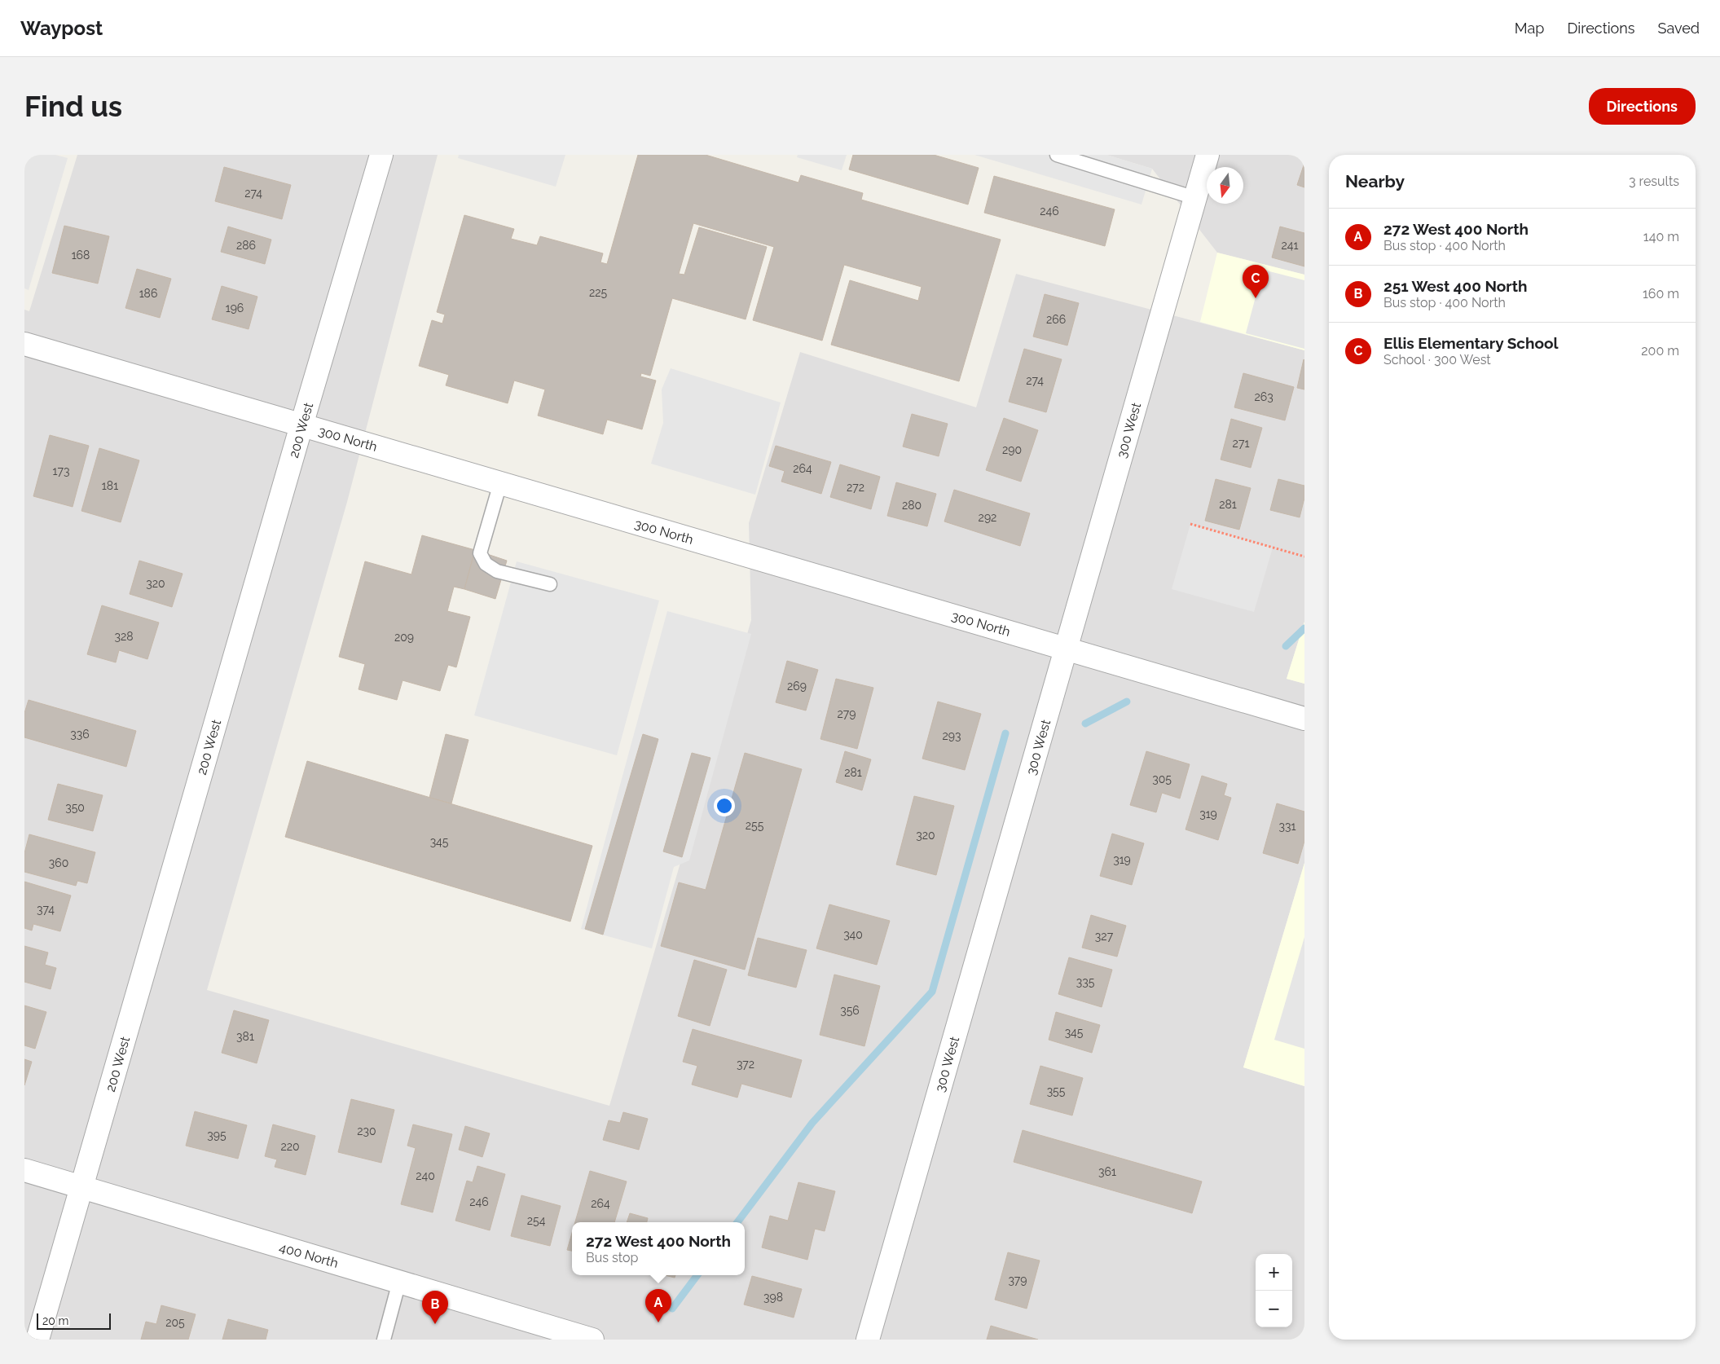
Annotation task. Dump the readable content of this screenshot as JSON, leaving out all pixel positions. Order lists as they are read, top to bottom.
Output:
{
  "streets": {
    "street": [
      "200 West",
      "300 West",
      "300 North",
      "400 North"
    ]
  },
  "crossings": [
    ["200 West", "300 North"],
    ["200 West", "400 North"],
    ["300 West", "300 North"]
  ],
  "house_numbers": [
    "274",
    "246",
    "286",
    "241",
    "168",
    "225",
    "186",
    "196",
    "266",
    "274",
    "263",
    "271",
    "290",
    "264",
    "173",
    "181",
    "272",
    "281",
    "280",
    "292",
    "320",
    "328",
    "209",
    "269",
    "279",
    "336",
    "293",
    "281",
    "305",
    "350",
    "319",
    "255",
    "331",
    "320",
    "345",
    "319",
    "360",
    "374",
    "340",
    "327",
    "335",
    "356",
    "345",
    "381",
    "372",
    "355",
    "230",
    "395",
    "220",
    "361",
    "240",
    "246",
    "264",
    "254",
    "379",
    "398",
    "205"
  ],
  "scale_bar": "20 m",
  "north": "bottom",
  "page": {
    "header": "Waypost",
    "nav": ["Map", "Directions", "Saved"],
    "buttons": "Directions",
    "title": "Find us",
    "heading": ["Nearby", "3 results"],
    "list": [
      {
        "mark": "A",
        "name": "272 West 400 North",
        "note": "Bus stop · 400 North",
        "value": "140 m"
      },
      {
        "mark": "B",
        "name": "251 West 400 North",
        "note": "Bus stop · 400 North",
        "value": "160 m"
      },
      {
        "mark": "C",
        "name": "Ellis Elementary School",
        "note": "School · 300 West",
        "value": "200 m"
      }
    ],
    "pins": ["C", "A", "B"],
    "popup": ["272 West 400 North", "Bus stop"],
    "map_buttons": ["+", "−"],
    "scale": "20 m"
  }
}
